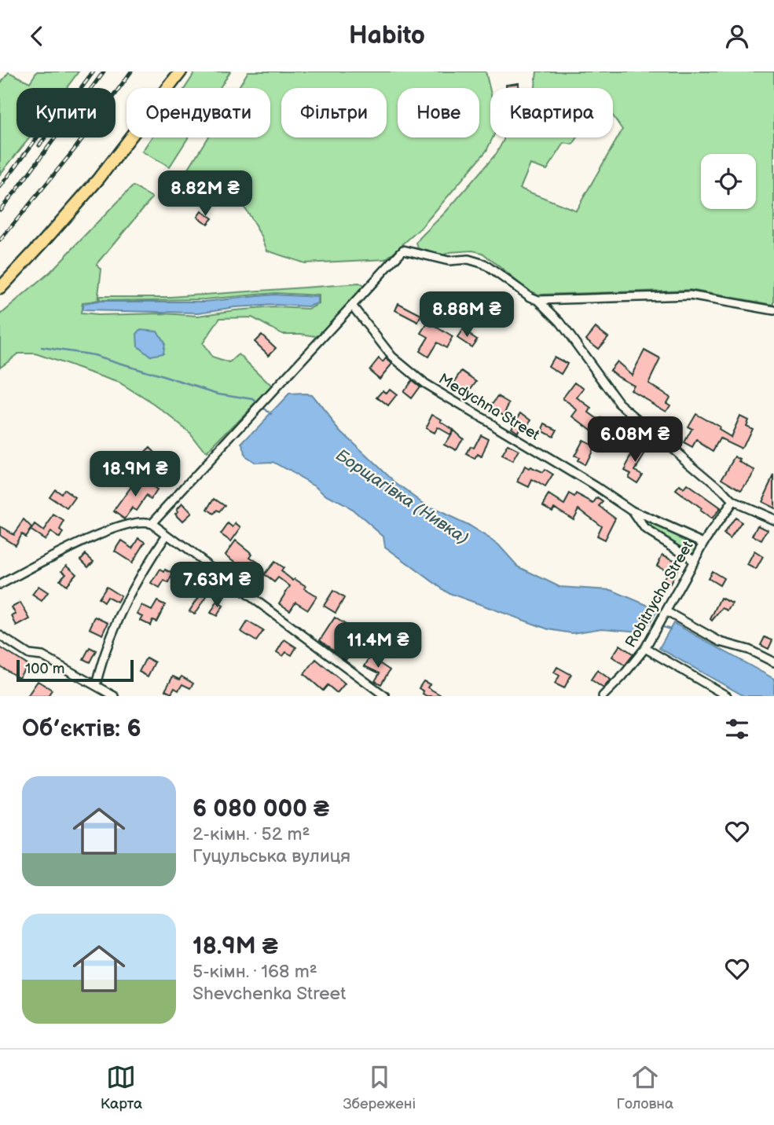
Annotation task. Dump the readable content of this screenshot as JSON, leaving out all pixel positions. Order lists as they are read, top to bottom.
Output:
{
  "streets": {
    "street": ["Medychna Street", "Robitnycha Street"]
  },
  "crossings": [
    ["Medychna Street", "Robitnycha Street"]
  ],
  "water": ["Борщагівка (Нивка)"],
  "scale_bar": "100 m",
  "page": {
    "header": "Habito",
    "chip": [
      "Купити",
      "Орендувати",
      "Фільтри",
      "Нове",
      "Квартира"
    ],
    "price": [
      "8.82M ₴",
      "8.88M ₴",
      "6.08M ₴",
      "18.9M ₴",
      "7.63M ₴",
      "11.4M ₴"
    ],
    "scale": "100 m",
    "heading": "Об’єктів: 6",
    "list": [
      {
        "name": "6 080 000 ₴",
        "note": "2-кімн. · 52 m² · Гуцульська вулиця"
      },
      {
        "name": "18.9M ₴",
        "note": "5-кімн. · 168 m² · Shevchenka Street"
      }
    ],
    "tabs": ["Карта", "Збережені", "Головна"]
  }
}
